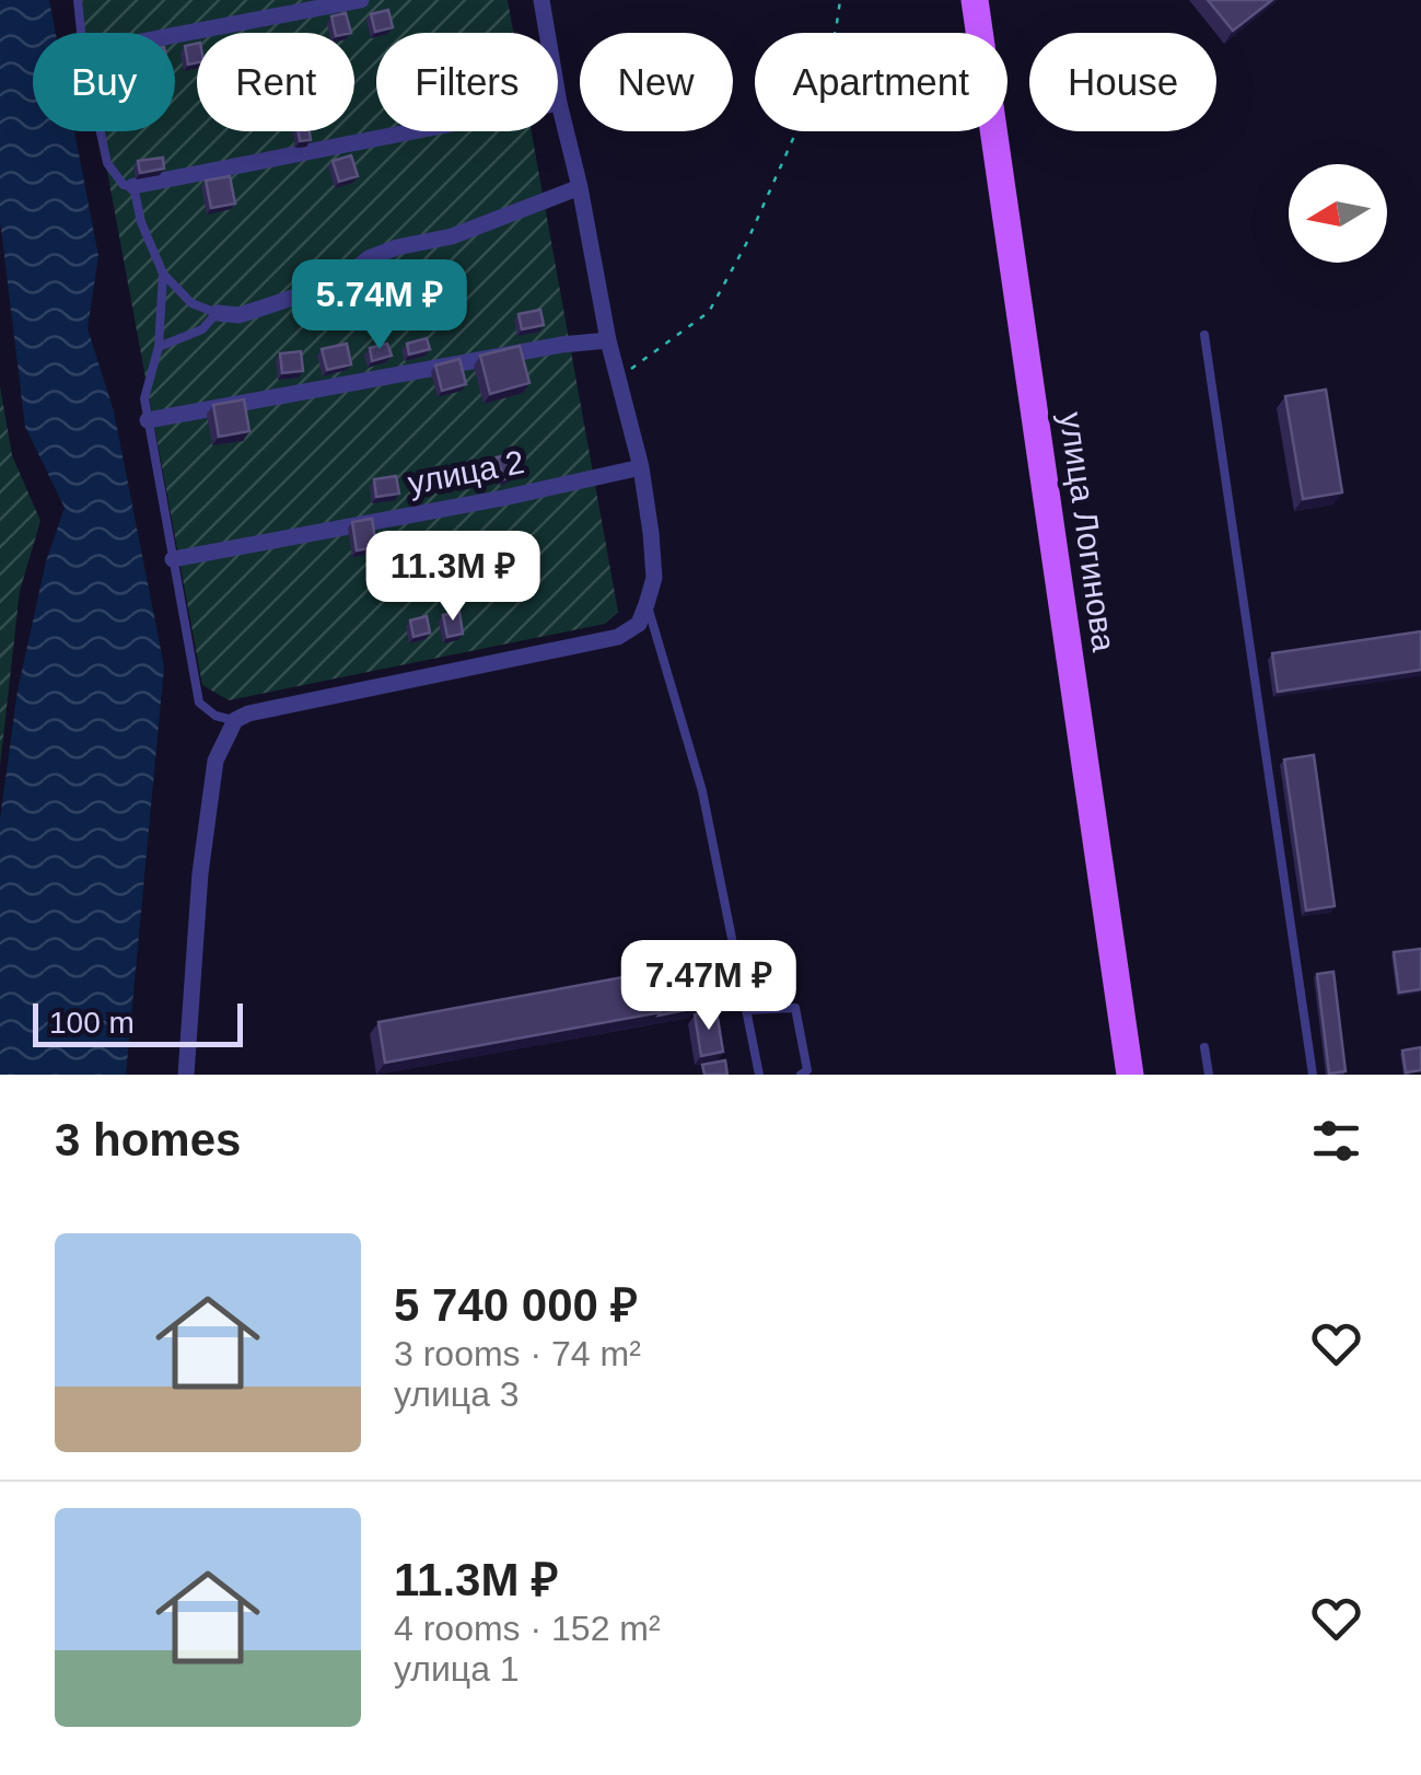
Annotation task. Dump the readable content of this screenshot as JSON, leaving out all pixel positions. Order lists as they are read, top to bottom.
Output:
{
  "streets": {
    "main road": ["улица Логинова"],
    "street": ["улица 2"]
  },
  "scale_bar": "100 m",
  "north": "left",
  "page": {
    "chip": [
      "Buy",
      "Rent",
      "Filters",
      "New",
      "Apartment",
      "House"
    ],
    "price": ["5.74M ₽", "11.3M ₽", "7.47M ₽"],
    "scale": "100 m",
    "heading": "3 homes",
    "list": [
      {
        "name": "5 740 000 ₽",
        "note": "3 rooms · 74 m² · улица 3"
      },
      {
        "name": "11.3M ₽",
        "note": "4 rooms · 152 m² · улица 1"
      }
    ]
  }
}
